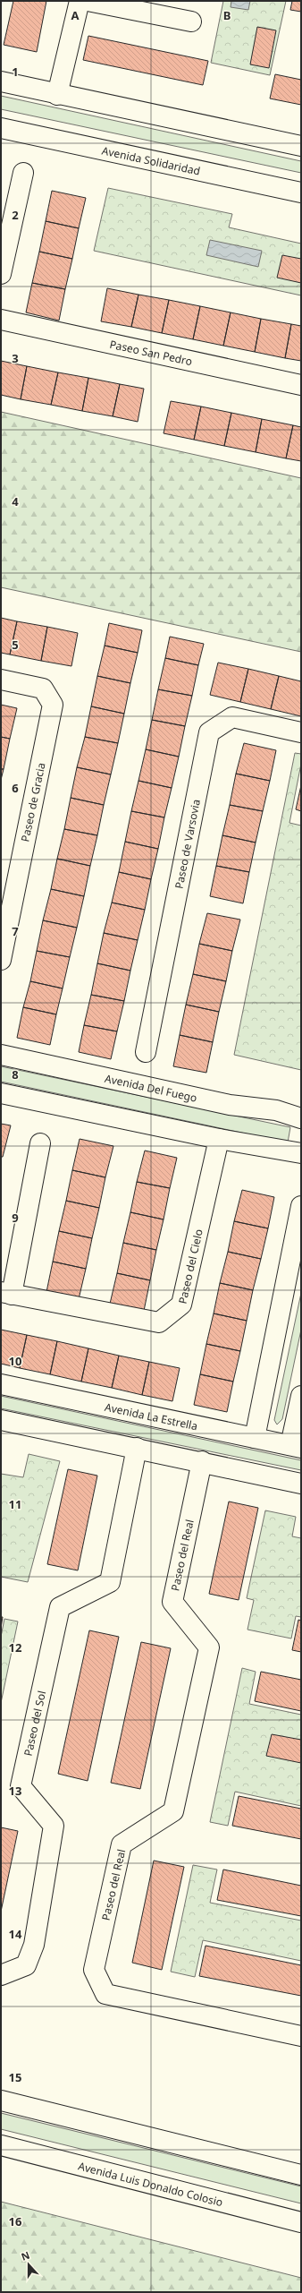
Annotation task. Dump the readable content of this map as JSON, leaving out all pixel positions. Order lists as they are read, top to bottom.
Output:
{
  "streets": {
    "street": [
      "Avenida Solidaridad",
      "Paseo San Pedro",
      "Paseo de Gracia",
      "Paseo de Varsovia",
      "Avenida Del Fuego",
      "Paseo del Cielo",
      "Avenida La Estrella",
      "Paseo del Real",
      "Paseo del Sol",
      "Avenida Luis Donaldo Colosio"
    ]
  },
  "north": "top",
  "grid": {
    "columns": ["A", "B"],
    "rows": [
      "1",
      "2",
      "3",
      "4",
      "5",
      "6",
      "7",
      "8",
      "9",
      "10",
      "11",
      "12",
      "13",
      "14",
      "15",
      "16"
    ]
  }
}
